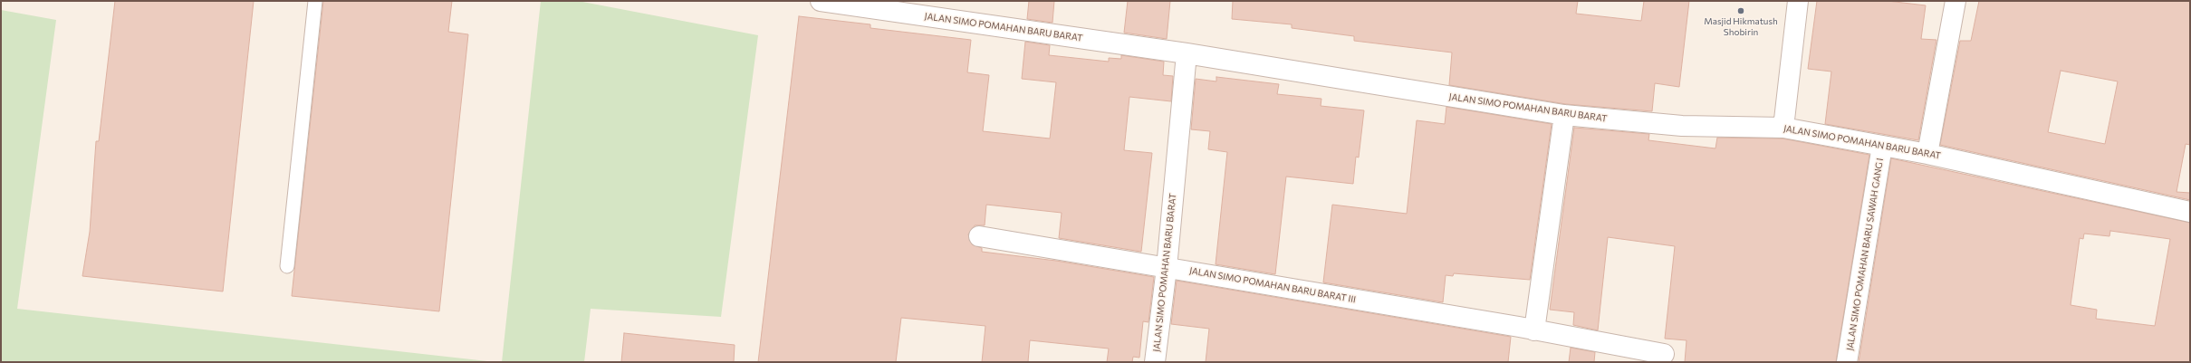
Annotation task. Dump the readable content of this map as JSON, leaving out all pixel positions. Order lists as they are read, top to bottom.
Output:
{
  "streets": {
    "street": ["JALAN SIMO POMAHAN BARU BARAT", "JALAN SIMO POMAHAN BARU SAWAH GANG I", "JALAN SIMO POMAHAN BARU BARAT III"]
  },
  "crossings": [
    ["JALAN SIMO POMAHAN BARU BARAT", "JALAN SIMO POMAHAN BARU SAWAH GANG I"],
    ["JALAN SIMO POMAHAN BARU BARAT", "JALAN SIMO POMAHAN BARU BARAT III"]
  ],
  "places": ["Masjid Hikmatush Shobirin"]
}
